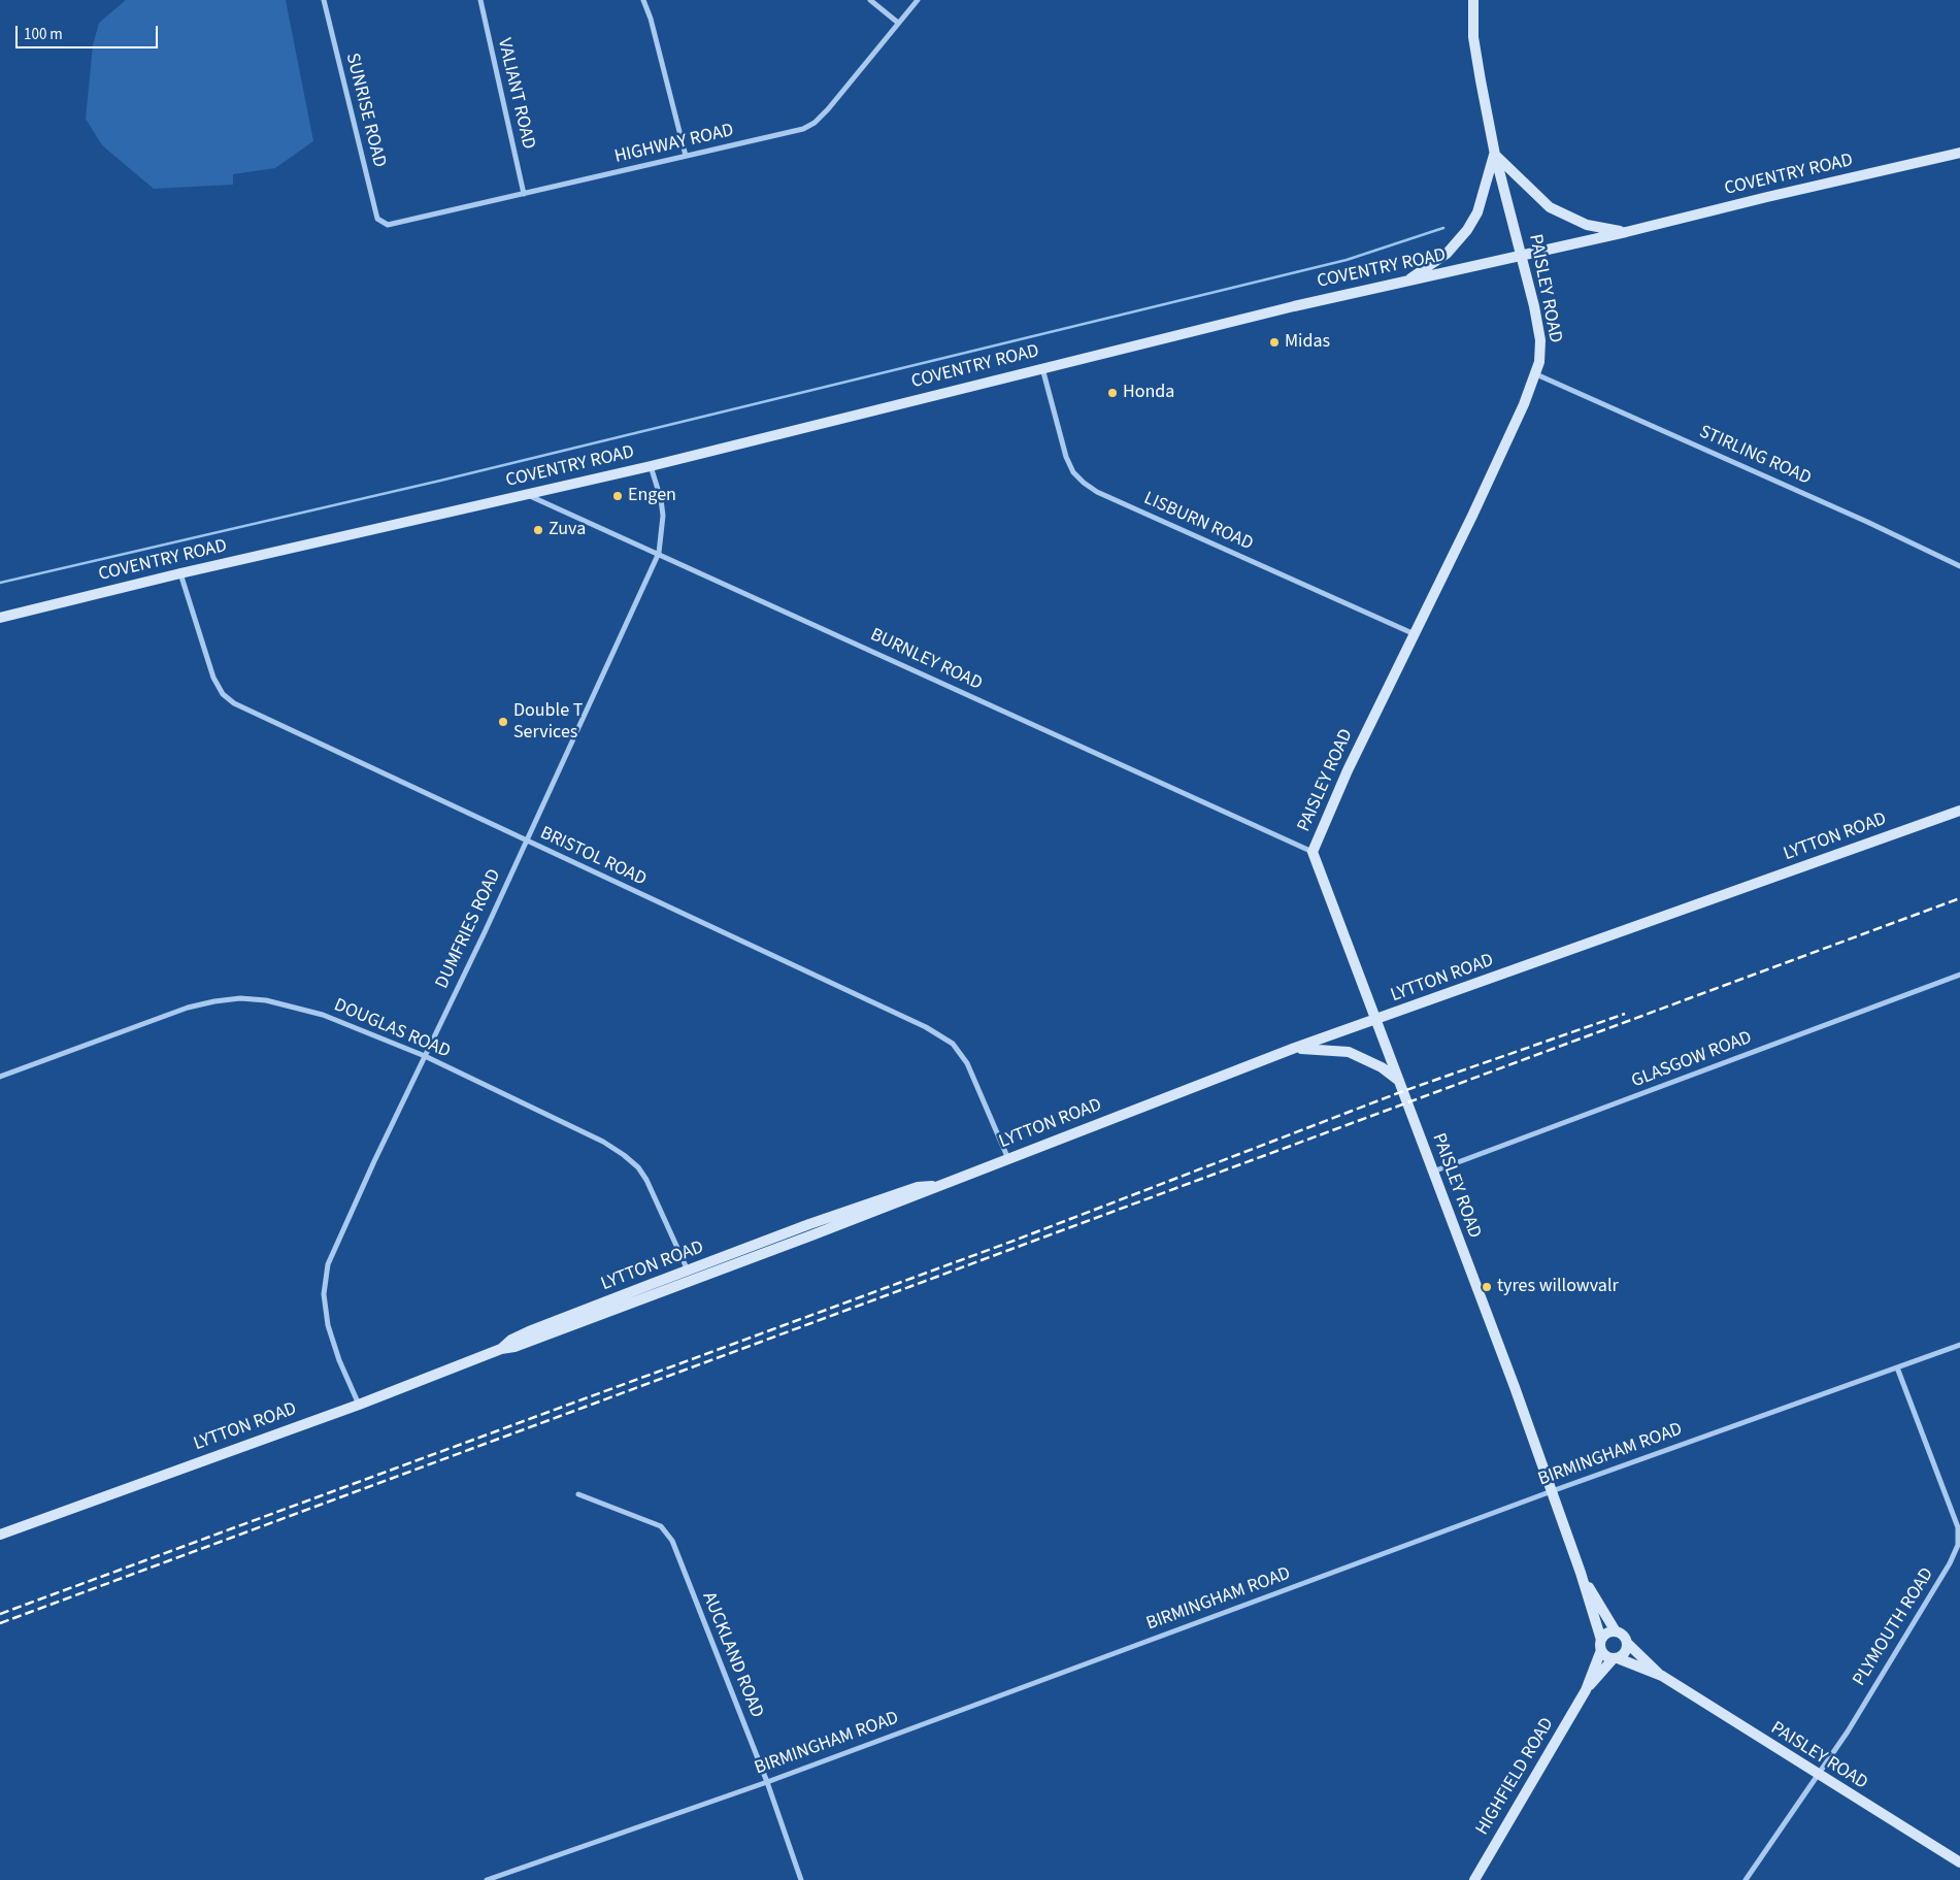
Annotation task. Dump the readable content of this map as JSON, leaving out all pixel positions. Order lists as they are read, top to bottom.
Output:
{
  "streets": {
    "main road": [
      "COVENTRY ROAD",
      "PAISLEY ROAD",
      "LYTTON ROAD",
      "HIGHFIELD ROAD"
    ],
    "street": [
      "VALIANT ROAD",
      "SUNRISE ROAD",
      "HIGHWAY ROAD",
      "STIRLING ROAD",
      "LISBURN ROAD",
      "BURNLEY ROAD",
      "BRISTOL ROAD",
      "DUMFRIES ROAD",
      "DOUGLAS ROAD",
      "GLASGOW ROAD",
      "BIRMINGHAM ROAD",
      "PLYMOUTH ROAD",
      "AUCKLAND ROAD"
    ]
  },
  "crossings": [
    ["VALIANT ROAD", "HIGHWAY ROAD"],
    ["SUNRISE ROAD", "HIGHWAY ROAD"],
    ["COVENTRY ROAD", "PAISLEY ROAD"],
    ["COVENTRY ROAD", "LISBURN ROAD"],
    ["COVENTRY ROAD", "BURNLEY ROAD"],
    ["COVENTRY ROAD", "BRISTOL ROAD"],
    ["COVENTRY ROAD", "DUMFRIES ROAD"],
    ["PAISLEY ROAD", "STIRLING ROAD"],
    ["PAISLEY ROAD", "LISBURN ROAD"],
    ["PAISLEY ROAD", "BURNLEY ROAD"],
    ["PAISLEY ROAD", "LYTTON ROAD"],
    ["PAISLEY ROAD", "GLASGOW ROAD"],
    ["PAISLEY ROAD", "BIRMINGHAM ROAD"],
    ["PAISLEY ROAD", "PLYMOUTH ROAD"],
    ["PAISLEY ROAD", "HIGHFIELD ROAD"],
    ["BURNLEY ROAD", "DUMFRIES ROAD"],
    ["LYTTON ROAD", "BRISTOL ROAD"],
    ["LYTTON ROAD", "DUMFRIES ROAD"],
    ["LYTTON ROAD", "DOUGLAS ROAD"],
    ["BRISTOL ROAD", "DUMFRIES ROAD"],
    ["DUMFRIES ROAD", "DOUGLAS ROAD"],
    ["BIRMINGHAM ROAD", "PLYMOUTH ROAD"],
    ["BIRMINGHAM ROAD", "AUCKLAND ROAD"]
  ],
  "places": [
    "Midas",
    "Honda",
    "Engen",
    "Zuva",
    "Double T Services",
    "tyres willowvalr"
  ],
  "scale_bar": "100 m"
}
